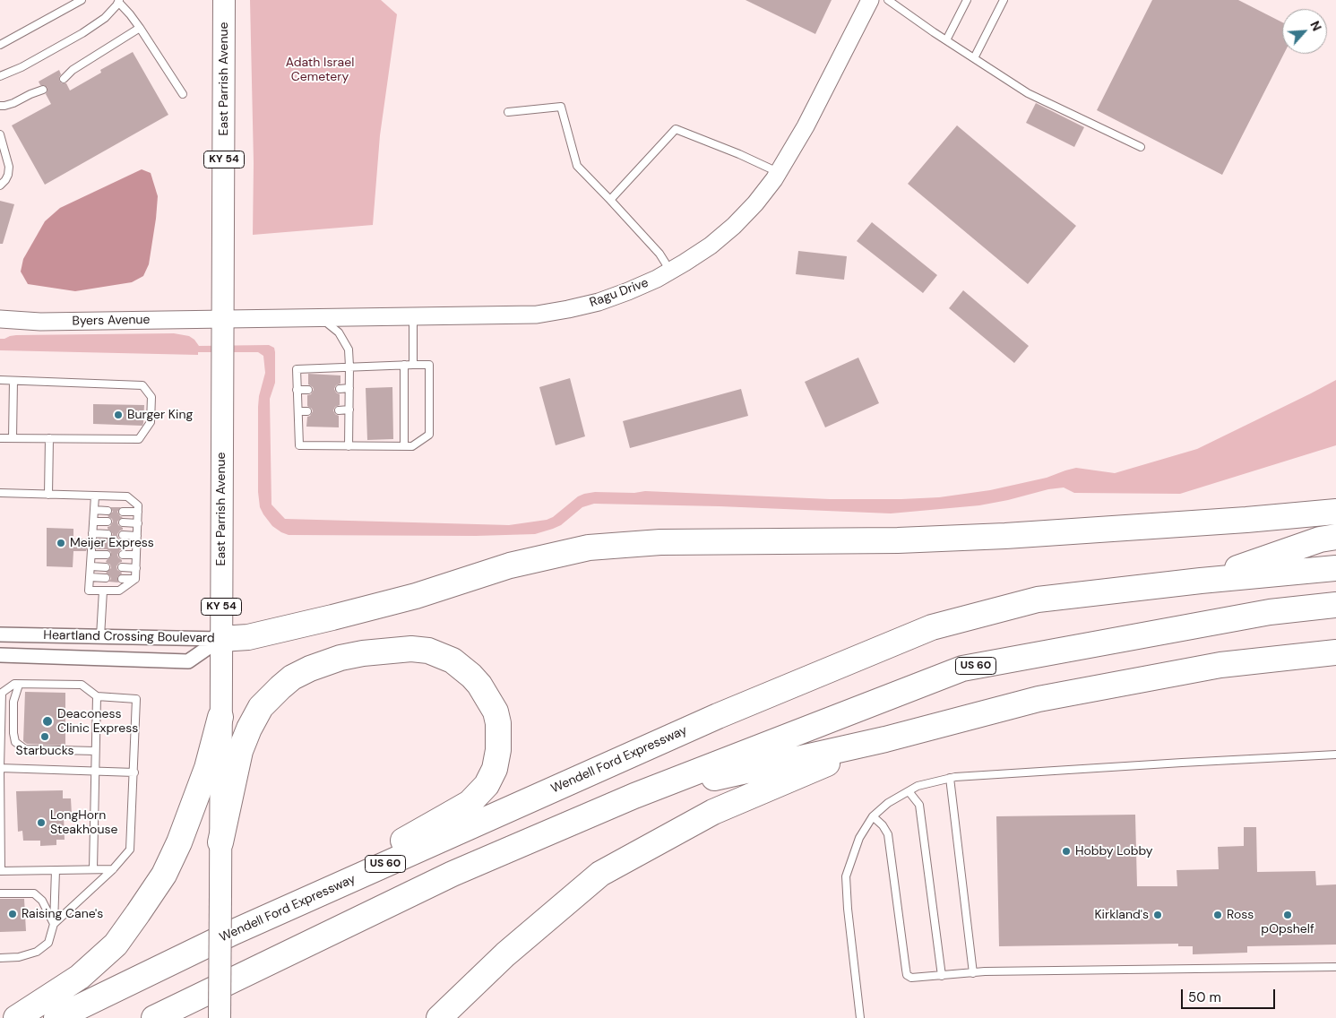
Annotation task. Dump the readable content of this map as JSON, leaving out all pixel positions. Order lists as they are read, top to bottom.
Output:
{
  "streets": {
    "highway": ["US 60", "Wendell Ford Expressway"],
    "main road": ["East Parrish Avenue", "KY 54"],
    "street": ["Ragu Drive", "Byers Avenue", "Heartland Crossing Boulevard"]
  },
  "crossings": [
    ["East Parrish Avenue", "Ragu Drive"],
    ["East Parrish Avenue", "Byers Avenue"],
    ["East Parrish Avenue", "Heartland Crossing Boulevard"],
    ["Ragu Drive", "Byers Avenue"],
    ["US 60", "Wendell Ford Expressway"]
  ],
  "parks": ["Adath Israel Cemetery"],
  "places": [
    "Burger King",
    "Meijer Express",
    "Deaconess Clinic Express",
    "Starbucks",
    "LongHorn Steakhouse",
    "Hobby Lobby",
    "Raising Cane's",
    "Kirkland's",
    "Ross",
    "pOpshelf"
  ],
  "scale_bar": "50 m",
  "north": "top right"
}
